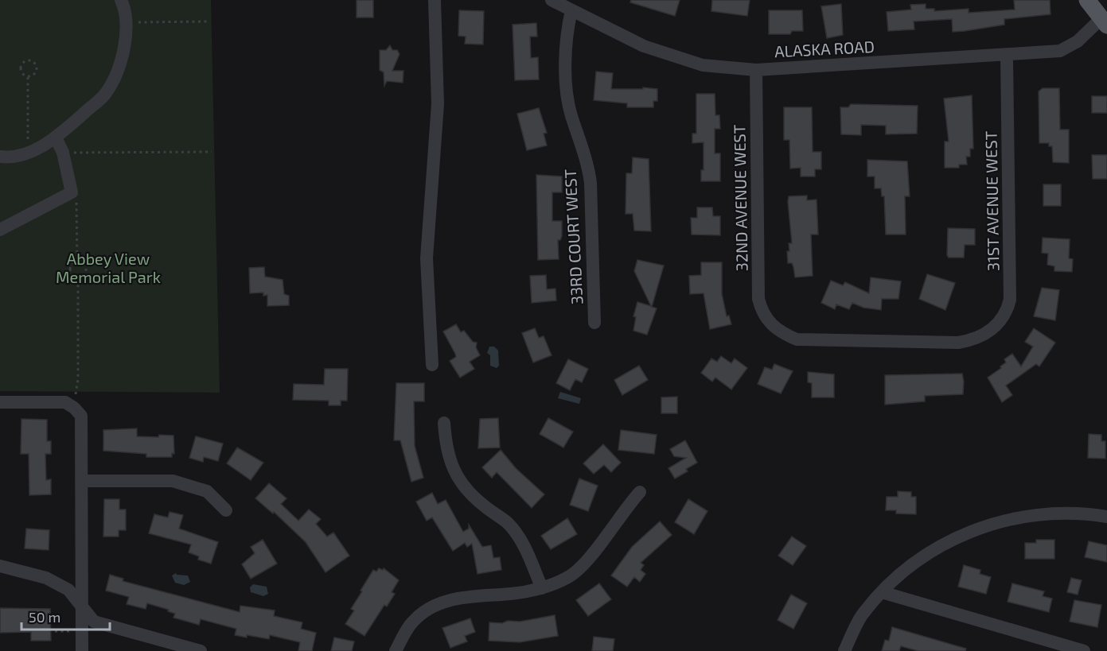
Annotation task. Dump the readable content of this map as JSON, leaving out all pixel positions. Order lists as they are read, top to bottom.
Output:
{
  "streets": {
    "street": [
      "ALASKA ROAD",
      "32ND AVENUE WEST",
      "31ST AVENUE WEST",
      "33RD COURT WEST"
    ]
  },
  "crossings": [
    ["ALASKA ROAD", "32ND AVENUE WEST"],
    ["ALASKA ROAD", "31ST AVENUE WEST"],
    ["ALASKA ROAD", "33RD COURT WEST"],
    ["32ND AVENUE WEST", "31ST AVENUE WEST"]
  ],
  "parks": ["Abbey View Memorial Park"],
  "scale_bar": "50 m"
}
